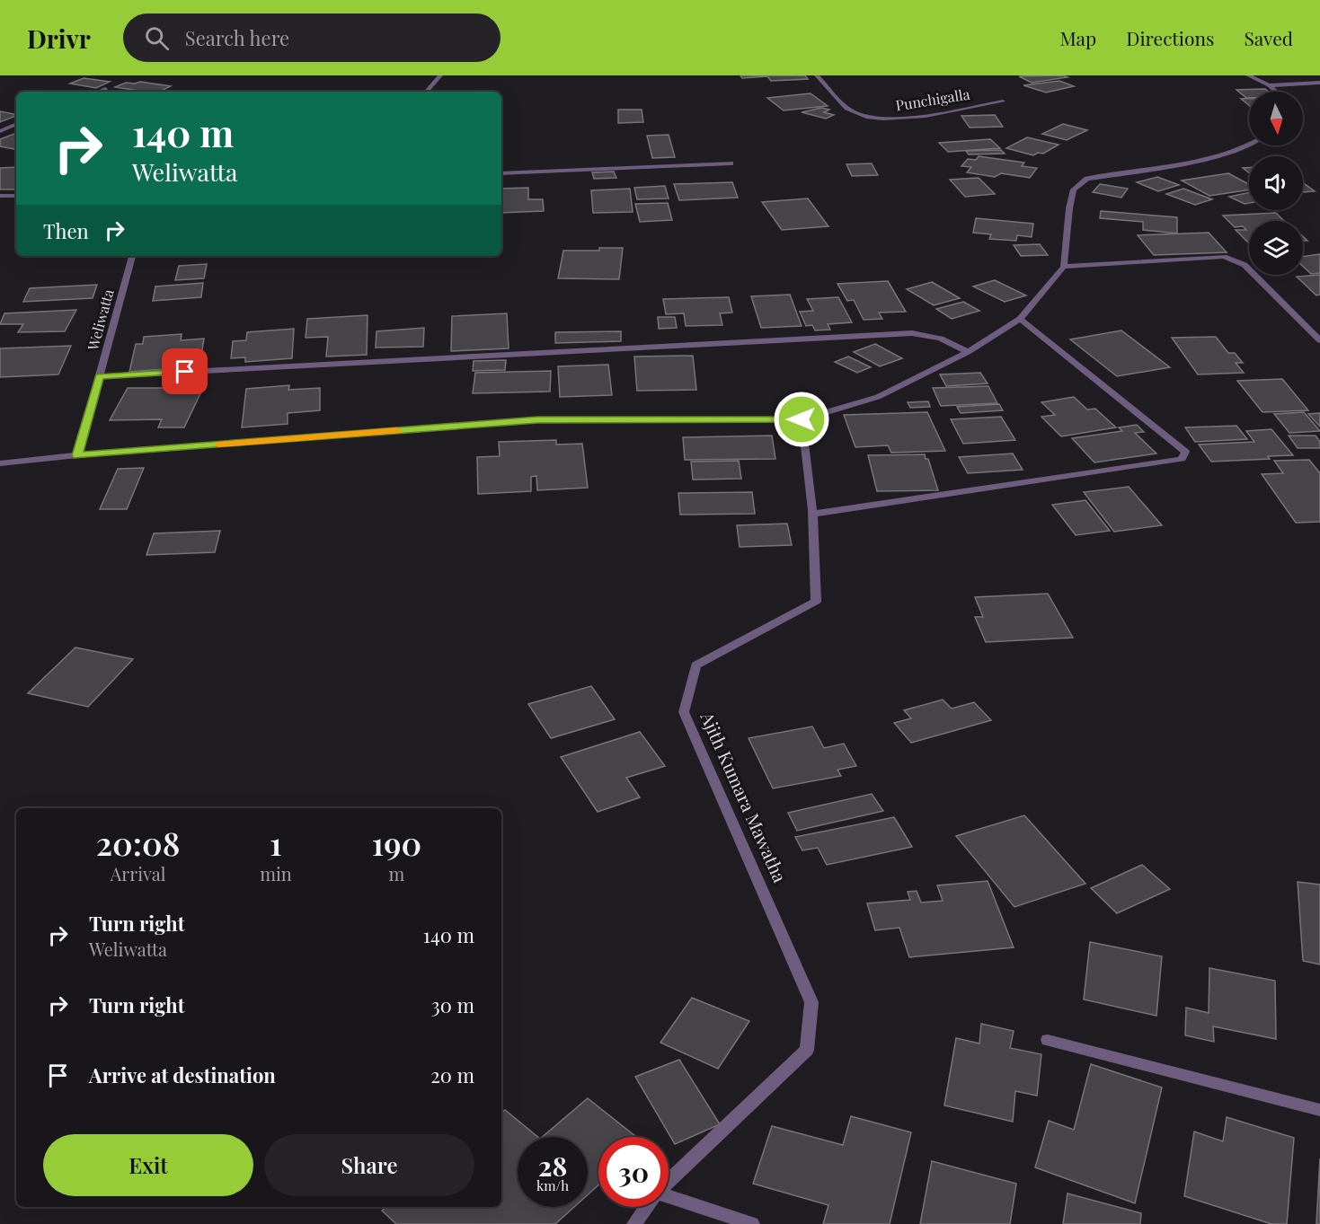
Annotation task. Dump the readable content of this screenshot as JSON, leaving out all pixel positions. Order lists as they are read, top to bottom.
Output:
{
  "streets": {
    "street": ["Punchigalla", "Weliwatta", "Ajith Kumara Mawatha"]
  },
  "north": "bottom",
  "page": {
    "header": "Drivr",
    "search": "Search here",
    "nav": ["Map", "Directions", "Saved"],
    "turn": ["140 m", "Weliwatta"],
    "then": "Then",
    "eta": [
      "20:08",
      "Arrival",
      "1",
      "min",
      "190",
      "m"
    ],
    "list": [
      {
        "name": "Turn right",
        "note": "Weliwatta",
        "value": "140 m"
      },
      {
        "name": "Turn right",
        "value": "30 m"
      },
      {
        "name": "Arrive at destination",
        "value": "20 m"
      }
    ],
    "buttons": ["Exit", "Share"],
    "speed": "28 km/h",
    "limit": "30"
  }
}
